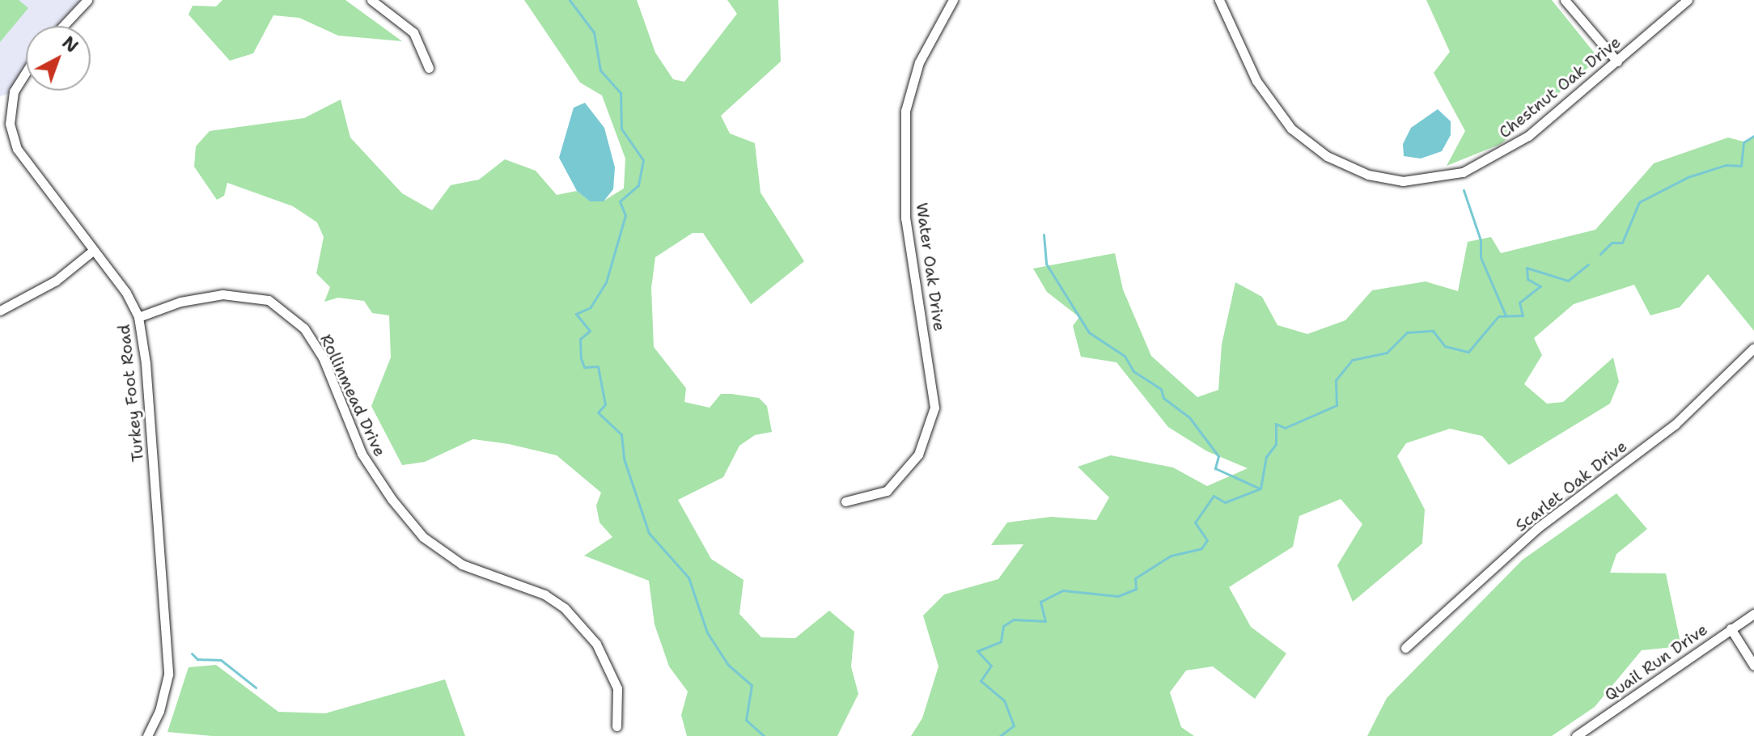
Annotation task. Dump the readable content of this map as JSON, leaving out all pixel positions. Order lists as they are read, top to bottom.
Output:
{
  "streets": {
    "street": [
      "Chestnut Oak Drive",
      "Water Oak Drive",
      "Turkey Foot Road",
      "Rollinmead Drive",
      "Scarlet Oak Drive",
      "Quail Run Drive"
    ]
  },
  "crossings": [
    ["Turkey Foot Road", "Rollinmead Drive"]
  ],
  "north": "top right"
}
